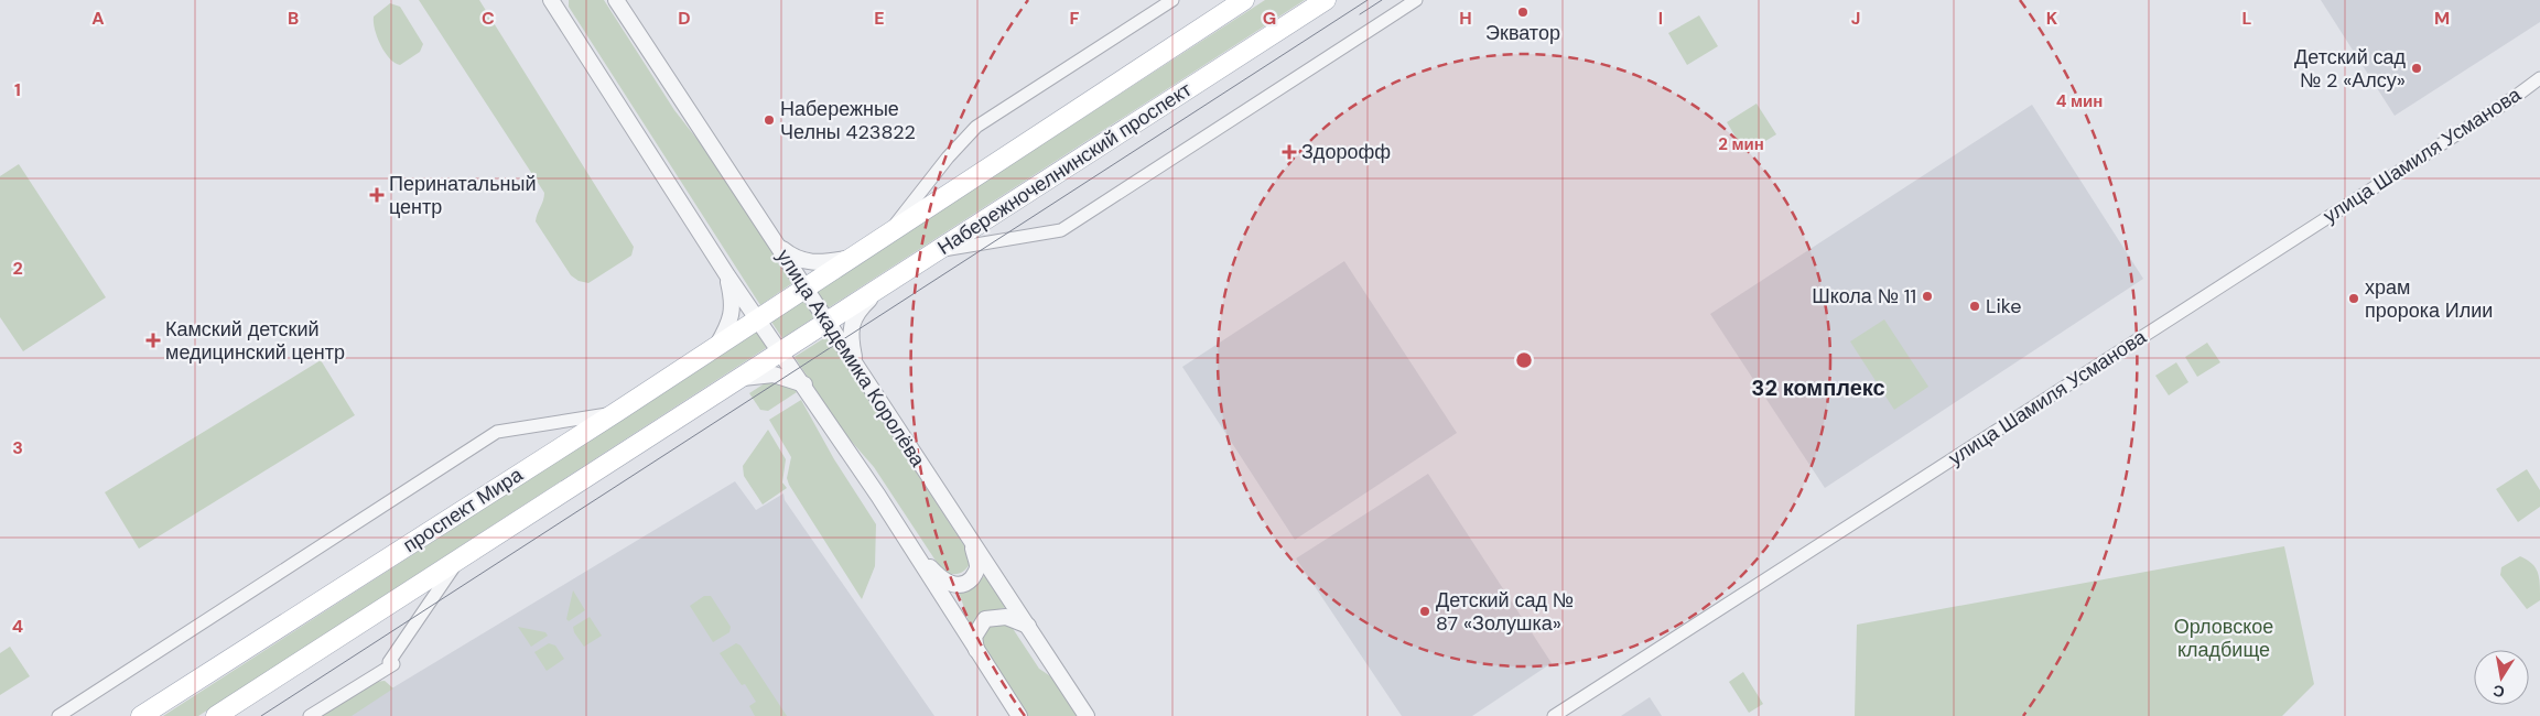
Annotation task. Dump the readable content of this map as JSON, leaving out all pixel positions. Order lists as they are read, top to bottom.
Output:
{
  "streets": {
    "main road": ["Набережночелнинский проспект", "проспект Мира"],
    "street": ["улица Шамиля Усманова", "улица Академика Королёва"]
  },
  "crossings": [
    ["Набережночелнинский проспект", "улица Академика Королёва"],
    ["Набережночелнинский проспект", "проспект Мира"],
    ["улица Академика Королёва", "проспект Мира"]
  ],
  "districts": ["32 комплекс"],
  "parks": ["Орловское кладбище"],
  "places": {
    "other": [
      "Экватор",
      "Детский сад № 2 «Алсу»",
      "Набережные Челны 423822",
      "Школа № 11",
      "храм пророка Илии",
      "Like",
      "Детский сад № 87 «Золушка»"
    ],
    "health": ["Здорофф", "Перинатальный центр", "Камский детский медицинский центр"]
  },
  "north": "bottom",
  "grid": {
    "columns": [
      "A",
      "B",
      "C",
      "D",
      "E",
      "F",
      "G",
      "H",
      "I",
      "J",
      "K",
      "L",
      "M"
    ],
    "rows": [
      "1",
      "2",
      "3",
      "4"
    ]
  },
  "rings": ["4 мин", "2 мин"]
}
